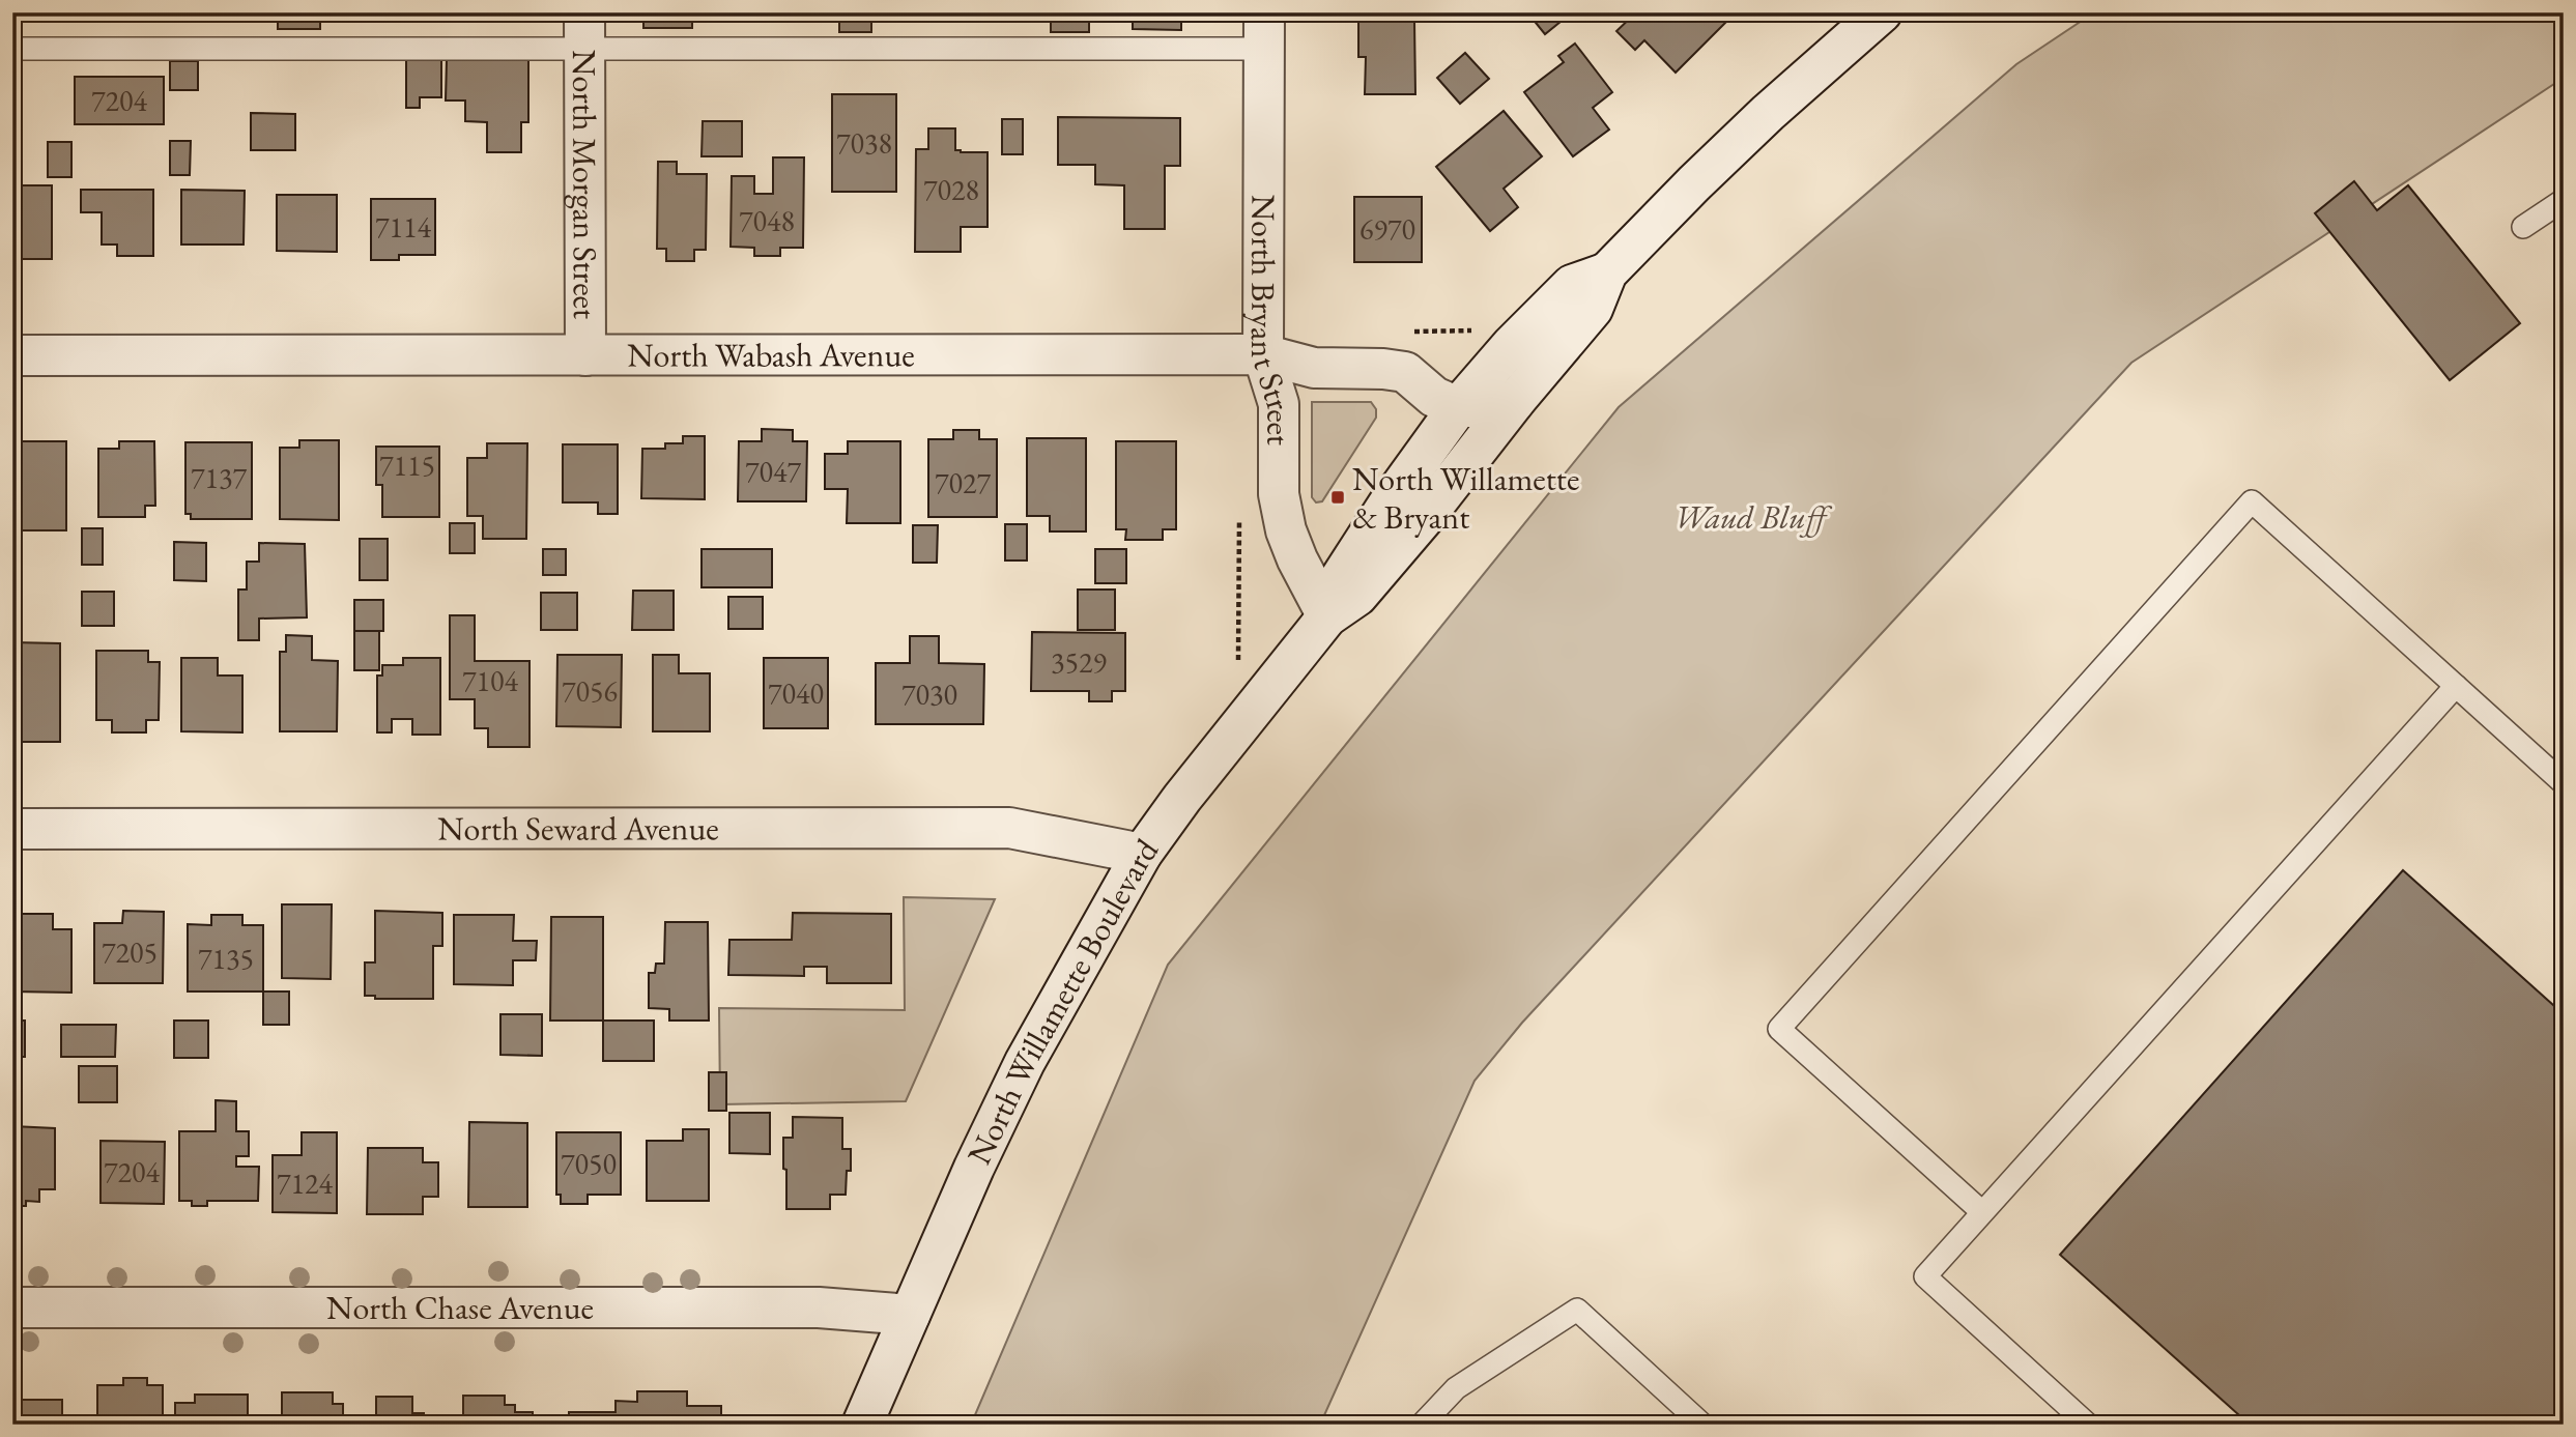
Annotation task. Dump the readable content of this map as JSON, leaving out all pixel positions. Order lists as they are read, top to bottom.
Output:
{
  "streets": {
    "street": [
      "North Morgan Street",
      "North Bryant Street",
      "North Wabash Avenue",
      "North Seward Avenue",
      "North Willamette Boulevard",
      "North Chase Avenue"
    ]
  },
  "crossings": [
    ["North Morgan Street", "North Wabash Avenue"],
    ["North Bryant Street", "North Wabash Avenue"],
    ["North Bryant Street", "North Willamette Boulevard"],
    ["North Wabash Avenue", "North Willamette Boulevard"],
    ["North Seward Avenue", "North Willamette Boulevard"],
    ["North Willamette Boulevard", "North Chase Avenue"]
  ],
  "parks": ["Waud Bluff"],
  "places": {
    "transit": ["North Willamette & Bryant"]
  },
  "house_numbers": [
    "7204",
    "7038",
    "7028",
    "7048",
    "7114",
    "6970",
    "7115",
    "7047",
    "7137",
    "7027",
    "3529",
    "7104",
    "7056",
    "7040",
    "7030",
    "7205",
    "7135",
    "7050",
    "7204",
    "7124"
  ]
}
